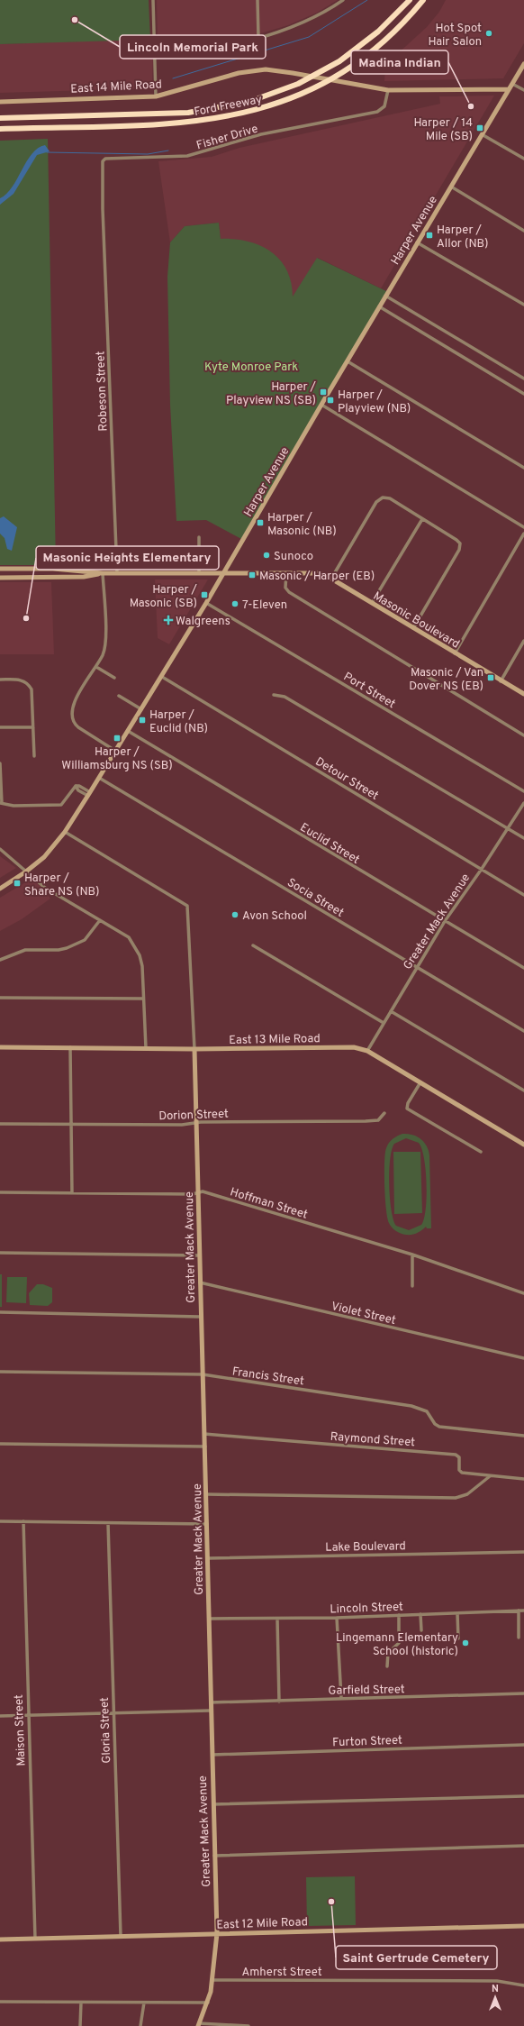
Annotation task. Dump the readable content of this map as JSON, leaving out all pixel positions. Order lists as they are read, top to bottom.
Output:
{
  "streets": {
    "highway": ["Ford Freeway"],
    "main road": [
      "East 14 Mile Road",
      "Harper Avenue",
      "Masonic Boulevard",
      "Greater Mack Avenue",
      "East 13 Mile Road",
      "East 12 Mile Road"
    ],
    "street": [
      "Fisher Drive",
      "Robeson Street",
      "Port Street",
      "Detour Street",
      "Euclid Street",
      "Socia Street",
      "Dorion Street",
      "Hoffman Street",
      "Violet Street",
      "Francis Street",
      "Raymond Street",
      "Lake Boulevard",
      "Lincoln Street",
      "Garfield Street",
      "Maison Street",
      "Gloria Street",
      "Furton Street",
      "Amherst Street"
    ]
  },
  "crossings": [
    ["East 14 Mile Road", "Fisher Drive"],
    ["East 14 Mile Road", "Harper Avenue"],
    ["Fisher Drive", "Robeson Street"],
    ["Harper Avenue", "Masonic Boulevard"],
    ["Harper Avenue", "Port Street"],
    ["Harper Avenue", "Detour Street"],
    ["Harper Avenue", "Euclid Street"],
    ["Harper Avenue", "Socia Street"],
    ["Robeson Street", "Masonic Boulevard"],
    ["Detour Street", "Greater Mack Avenue"],
    ["Euclid Street", "Greater Mack Avenue"],
    ["Socia Street", "Greater Mack Avenue"],
    ["Greater Mack Avenue", "East 13 Mile Road"],
    ["Greater Mack Avenue", "Dorion Street"],
    ["Greater Mack Avenue", "Hoffman Street"],
    ["Greater Mack Avenue", "Violet Street"],
    ["Greater Mack Avenue", "Francis Street"],
    ["Greater Mack Avenue", "Raymond Street"],
    ["Greater Mack Avenue", "Lake Boulevard"],
    ["Greater Mack Avenue", "Lincoln Street"],
    ["Greater Mack Avenue", "Garfield Street"],
    ["Greater Mack Avenue", "Furton Street"],
    ["Greater Mack Avenue", "East 12 Mile Road"],
    ["Greater Mack Avenue", "Amherst Street"],
    ["Maison Street", "East 12 Mile Road"],
    ["Gloria Street", "East 12 Mile Road"]
  ],
  "parks": ["Kyte Monroe Park"],
  "places": {
    "other": [
      "Lincoln Memorial Park",
      "Hot Spot Hair Salon",
      "Madina Indian",
      "Sunoco",
      "7-Eleven",
      "Masonic Heights Elementary",
      "Avon School",
      "Lingemann Elementary School (historic)",
      "Saint Gertrude Cemetery"
    ],
    "transit": [
      "Harper / 14 Mile (SB)",
      "Harper / Allor (NB)",
      "Harper / Playview NS (SB)",
      "Harper / Playview (NB)",
      "Harper / Masonic (NB)",
      "Masonic / Harper (EB)",
      "Harper / Masonic (SB)",
      "Masonic / Van Dover NS (EB)",
      "Harper / Euclid (NB)",
      "Harper / Williamsburg NS (SB)",
      "Harper / Share NS (NB)"
    ],
    "health": ["Walgreens"]
  },
  "north": "top"
}
